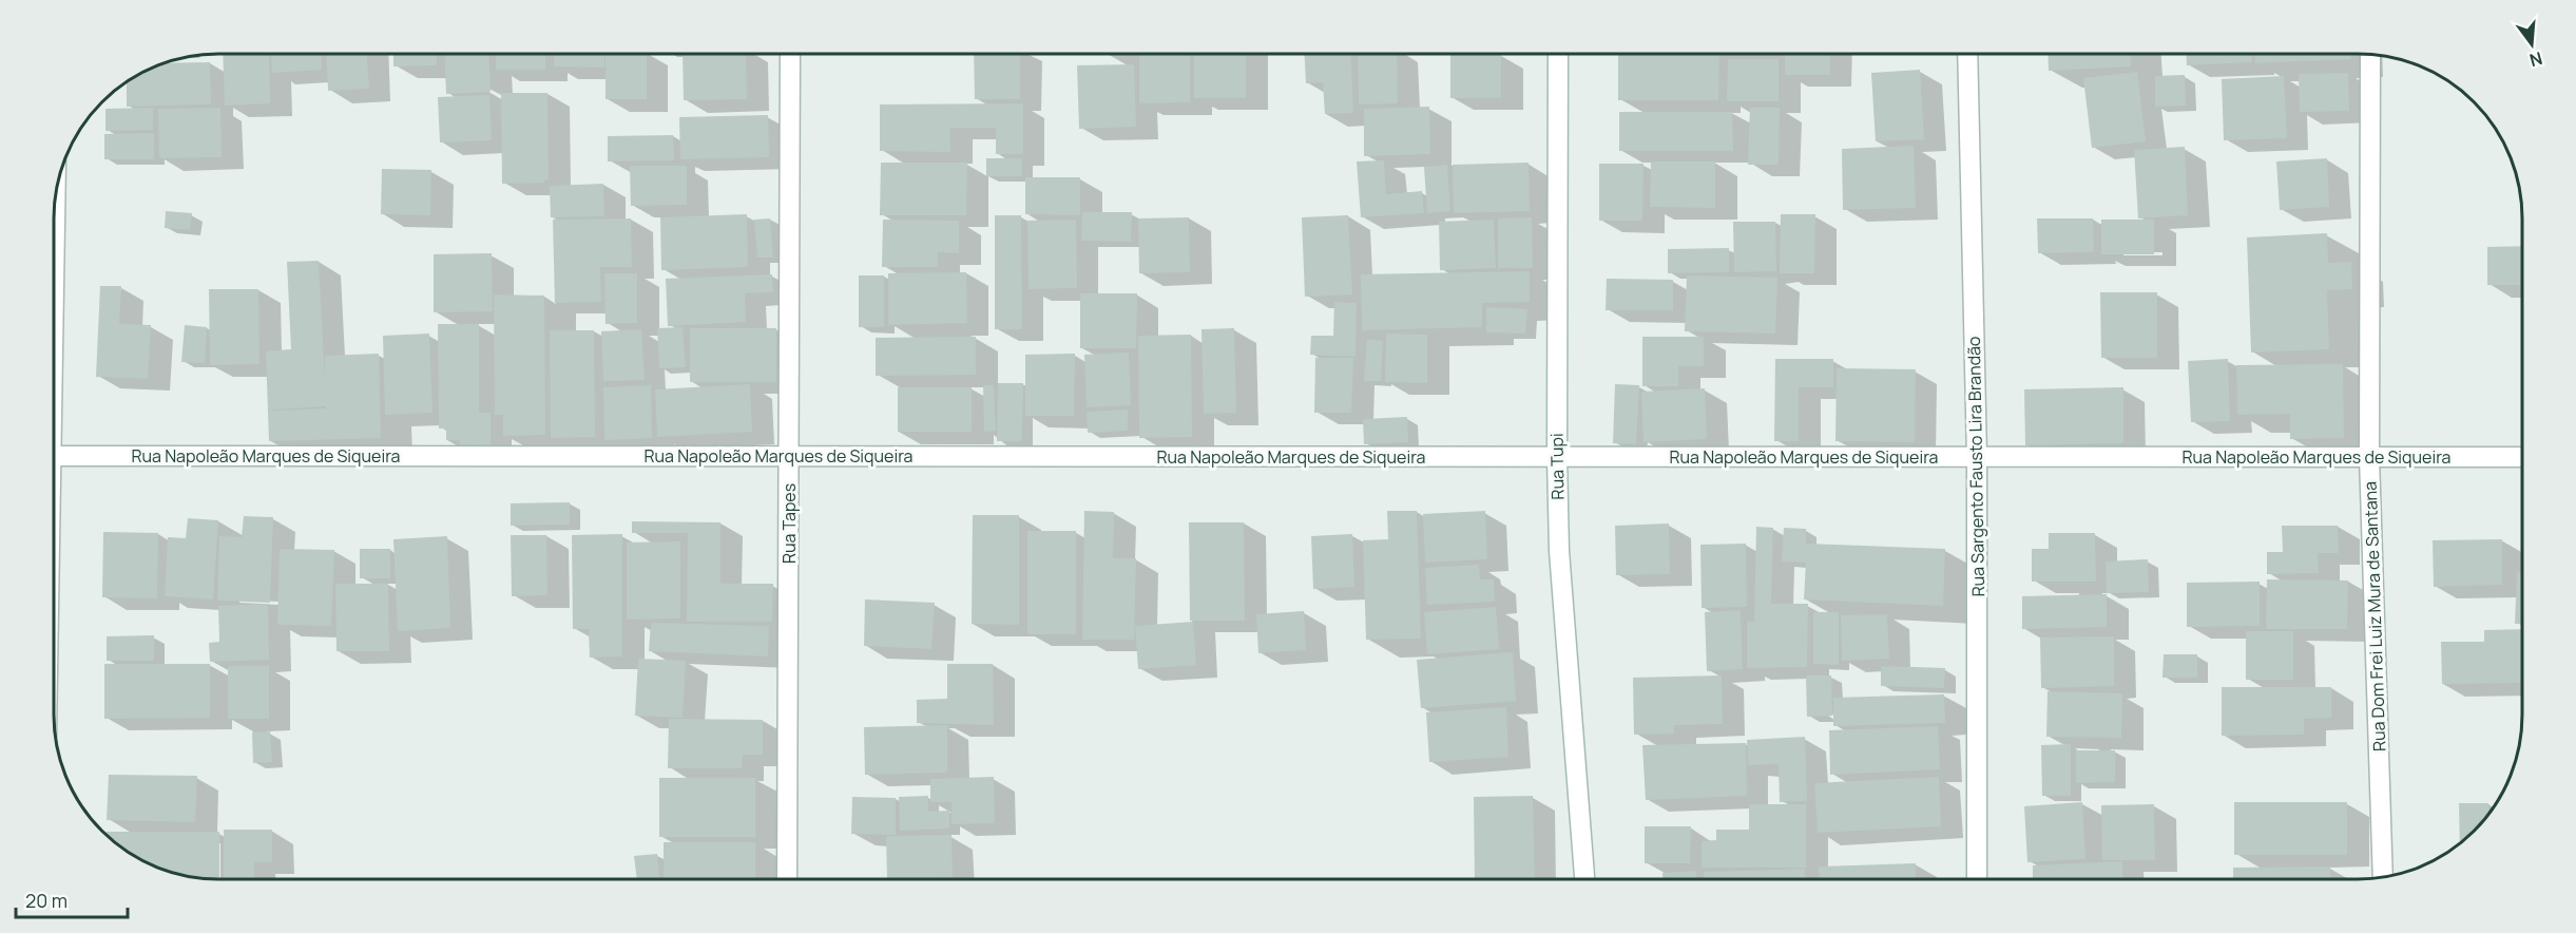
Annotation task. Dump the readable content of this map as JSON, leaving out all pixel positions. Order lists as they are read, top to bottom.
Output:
{
  "streets": {
    "street": [
      "Rua Napoleão Marques de Siqueira",
      "Rua Tupi",
      "Rua Sargento Fausto Lira Brandão",
      "Rua Tapes",
      "Rua Dom Frei Luiz Mura de Santana"
    ]
  },
  "crossings": [
    ["Rua Napoleão Marques de Siqueira", "Rua Tupi"],
    ["Rua Napoleão Marques de Siqueira", "Rua Sargento Fausto Lira Brandão"],
    ["Rua Napoleão Marques de Siqueira", "Rua Tapes"],
    ["Rua Napoleão Marques de Siqueira", "Rua Dom Frei Luiz Mura de Santana"]
  ],
  "scale_bar": "20 m",
  "north": "bottom"
}
